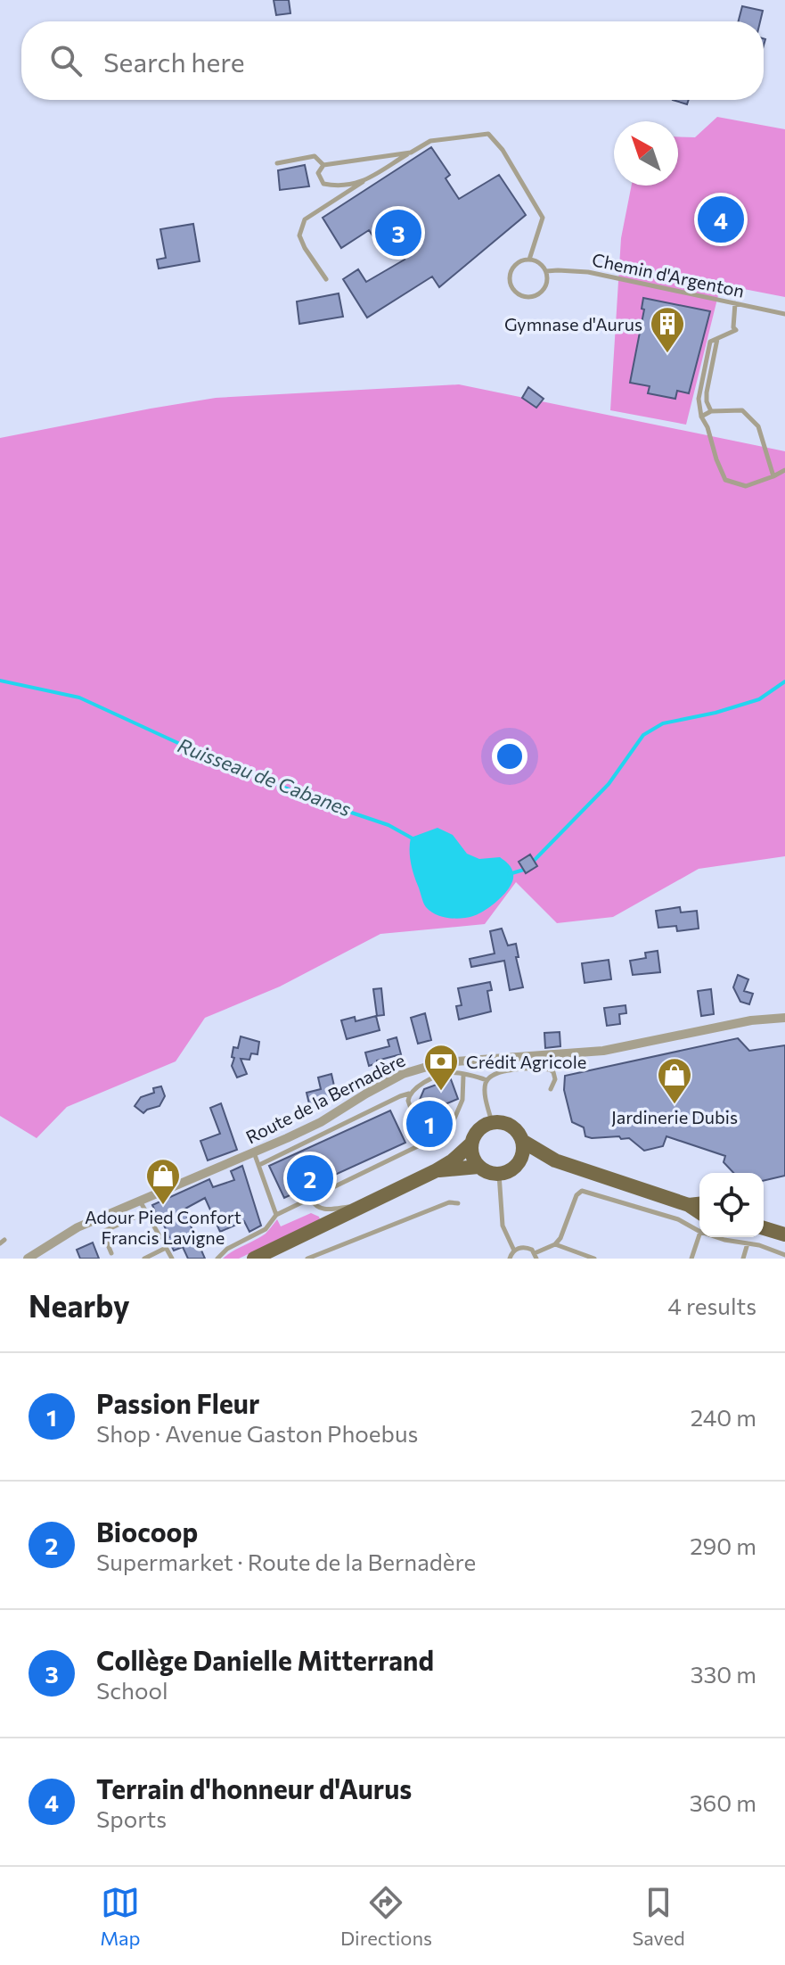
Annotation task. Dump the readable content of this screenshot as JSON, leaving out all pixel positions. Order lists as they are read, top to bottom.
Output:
{
  "streets": {
    "street": ["Route de la Bernadère"],
    "lane": ["Chemin d'Argenton"]
  },
  "water": ["Ruisseau de Cabanes"],
  "places": {
    "building": ["Gymnase d'Aurus"],
    "bank": ["Crédit Agricole"],
    "shop": ["Jardinerie Dubis", "Adour Pied Confort Francis Lavigne"]
  },
  "north": "top left",
  "page": {
    "search": "Search here",
    "pins": [
      "4",
      "3",
      "1",
      "2"
    ],
    "heading": ["Nearby", "4 results"],
    "list": [
      {
        "mark": "1",
        "name": "Passion Fleur",
        "note": "Shop · Avenue Gaston Phoebus",
        "value": "240 m"
      },
      {
        "mark": "2",
        "name": "Biocoop",
        "note": "Supermarket · Route de la Bernadère",
        "value": "290 m"
      },
      {
        "mark": "3",
        "name": "Collège Danielle Mitterrand",
        "note": "School",
        "value": "330 m"
      },
      {
        "mark": "4",
        "name": "Terrain d'honneur d'Aurus",
        "note": "Sports",
        "value": "360 m"
      }
    ],
    "nav": ["Map", "Directions", "Saved"]
  }
}
